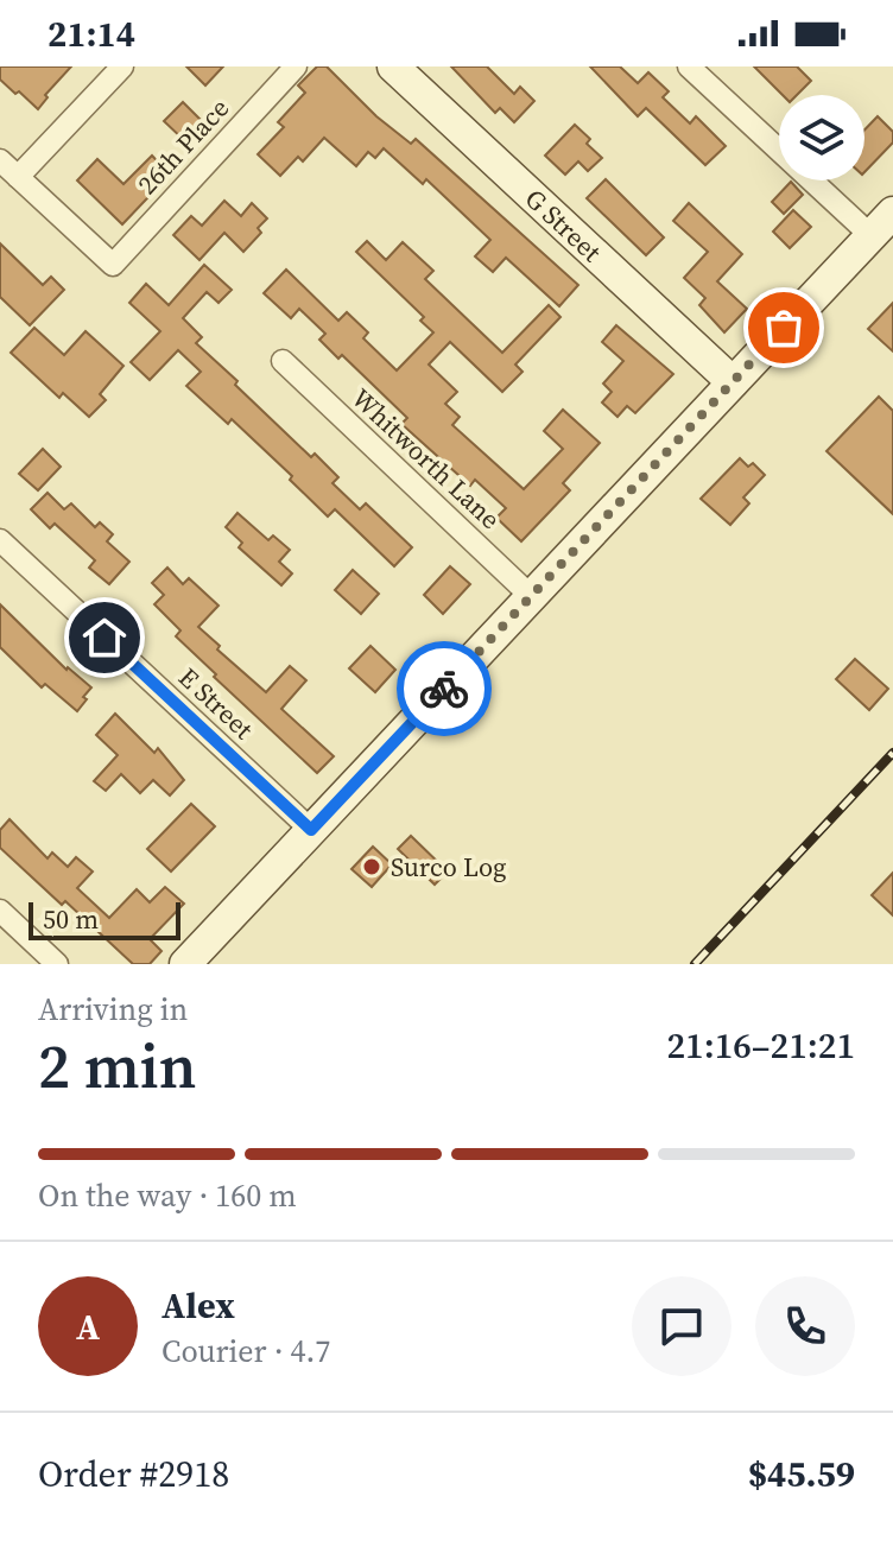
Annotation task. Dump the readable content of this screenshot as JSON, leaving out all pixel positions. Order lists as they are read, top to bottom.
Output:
{
  "streets": {
    "main road": ["G Street"],
    "street": ["26th Place", "Whitworth Lane", "E Street"]
  },
  "places": ["Surco Log"],
  "scale_bar": "50 m",
  "page": {
    "status": "21:14",
    "scale": "50 m",
    "heading": ["2 min", "Arriving in", "21:16–21:21"],
    "panel": [
      "Alex",
      "Courier · 4.7",
      "Order #2918",
      "$45.59"
    ],
    "bar": "On the way · 160 m",
    "round": "A"
  }
}
